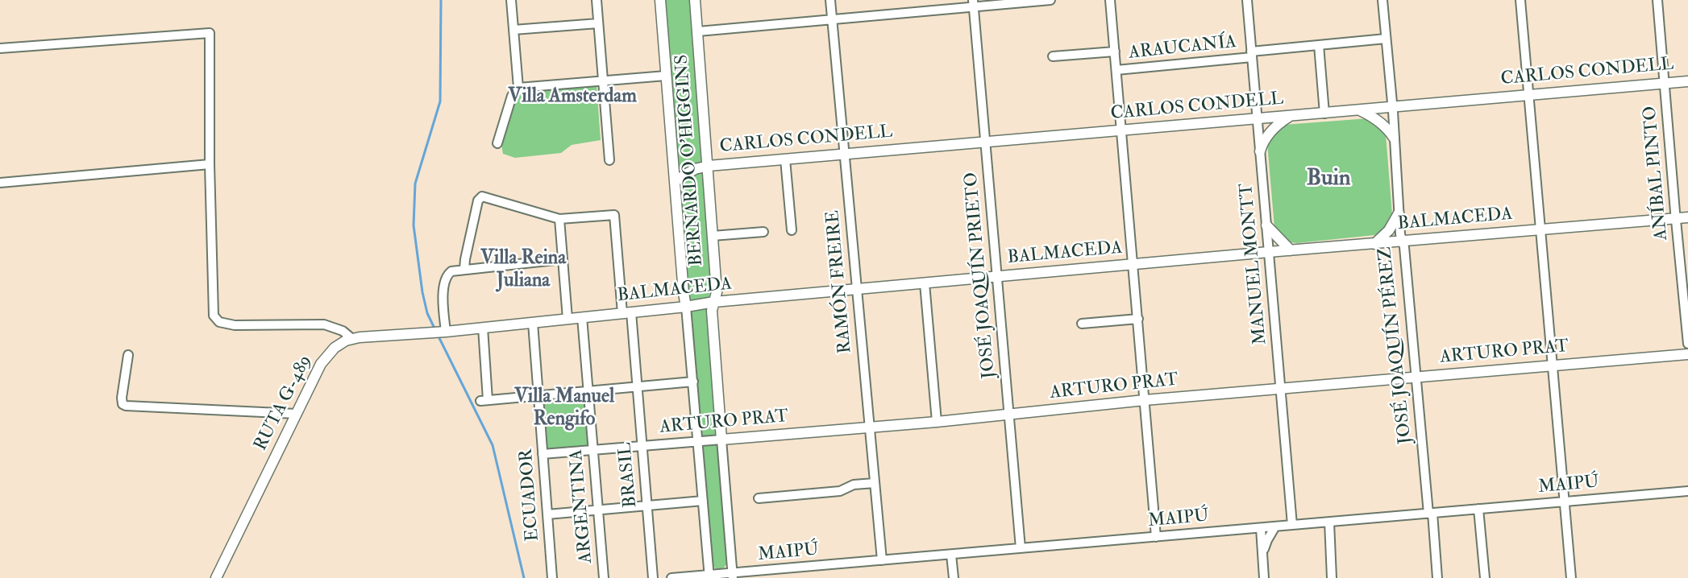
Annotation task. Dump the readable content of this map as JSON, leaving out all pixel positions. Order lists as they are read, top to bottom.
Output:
{
  "streets": {
    "main road": [
      "CARLOS CONDELL",
      "BERNARDO O'HIGGINS",
      "BALMACEDA",
      "ARTURO PRAT",
      "RUTA G-489"
    ],
    "street": [
      "ARAUCANÍA",
      "ANÍBAL PINTO",
      "MANUEL MONTT",
      "JOSÉ JOAQUÍN PRIETO",
      "RAMÓN FREIRE",
      "JOSÉ JOAQUÍN PÉREZ",
      "BRASIL",
      "MAIPÚ",
      "ECUADOR",
      "ARGENTINA"
    ]
  },
  "crossings": [
    ["ARAUCANÍA", "MANUEL MONTT"],
    ["ARAUCANÍA", "JOSÉ JOAQUÍN PÉREZ"],
    ["CARLOS CONDELL", "BERNARDO O'HIGGINS"],
    ["CARLOS CONDELL", "ANÍBAL PINTO"],
    ["CARLOS CONDELL", "BALMACEDA"],
    ["CARLOS CONDELL", "MANUEL MONTT"],
    ["CARLOS CONDELL", "JOSÉ JOAQUÍN PRIETO"],
    ["CARLOS CONDELL", "RAMÓN FREIRE"],
    ["CARLOS CONDELL", "JOSÉ JOAQUÍN PÉREZ"],
    ["BERNARDO O'HIGGINS", "BALMACEDA"],
    ["BERNARDO O'HIGGINS", "ARTURO PRAT"],
    ["BERNARDO O'HIGGINS", "MAIPÚ"],
    ["ANÍBAL PINTO", "BALMACEDA"],
    ["BALMACEDA", "MANUEL MONTT"],
    ["BALMACEDA", "JOSÉ JOAQUÍN PRIETO"],
    ["BALMACEDA", "RAMÓN FREIRE"],
    ["BALMACEDA", "JOSÉ JOAQUÍN PÉREZ"],
    ["BALMACEDA", "RUTA G-489"],
    ["BALMACEDA", "BRASIL"],
    ["BALMACEDA", "ECUADOR"],
    ["BALMACEDA", "ARGENTINA"],
    ["MANUEL MONTT", "JOSÉ JOAQUÍN PÉREZ"],
    ["MANUEL MONTT", "ARTURO PRAT"],
    ["MANUEL MONTT", "MAIPÚ"],
    ["JOSÉ JOAQUÍN PRIETO", "ARTURO PRAT"],
    ["JOSÉ JOAQUÍN PRIETO", "MAIPÚ"],
    ["RAMÓN FREIRE", "ARTURO PRAT"],
    ["RAMÓN FREIRE", "MAIPÚ"],
    ["JOSÉ JOAQUÍN PÉREZ", "ARTURO PRAT"],
    ["JOSÉ JOAQUÍN PÉREZ", "MAIPÚ"],
    ["ARTURO PRAT", "BRASIL"],
    ["ARTURO PRAT", "ECUADOR"],
    ["ARTURO PRAT", "ARGENTINA"]
  ],
  "districts": [
    "Villa Amsterdam",
    "Buin",
    "Villa Reina Juliana",
    "Villa Manuel Rengifo"
  ]
}
